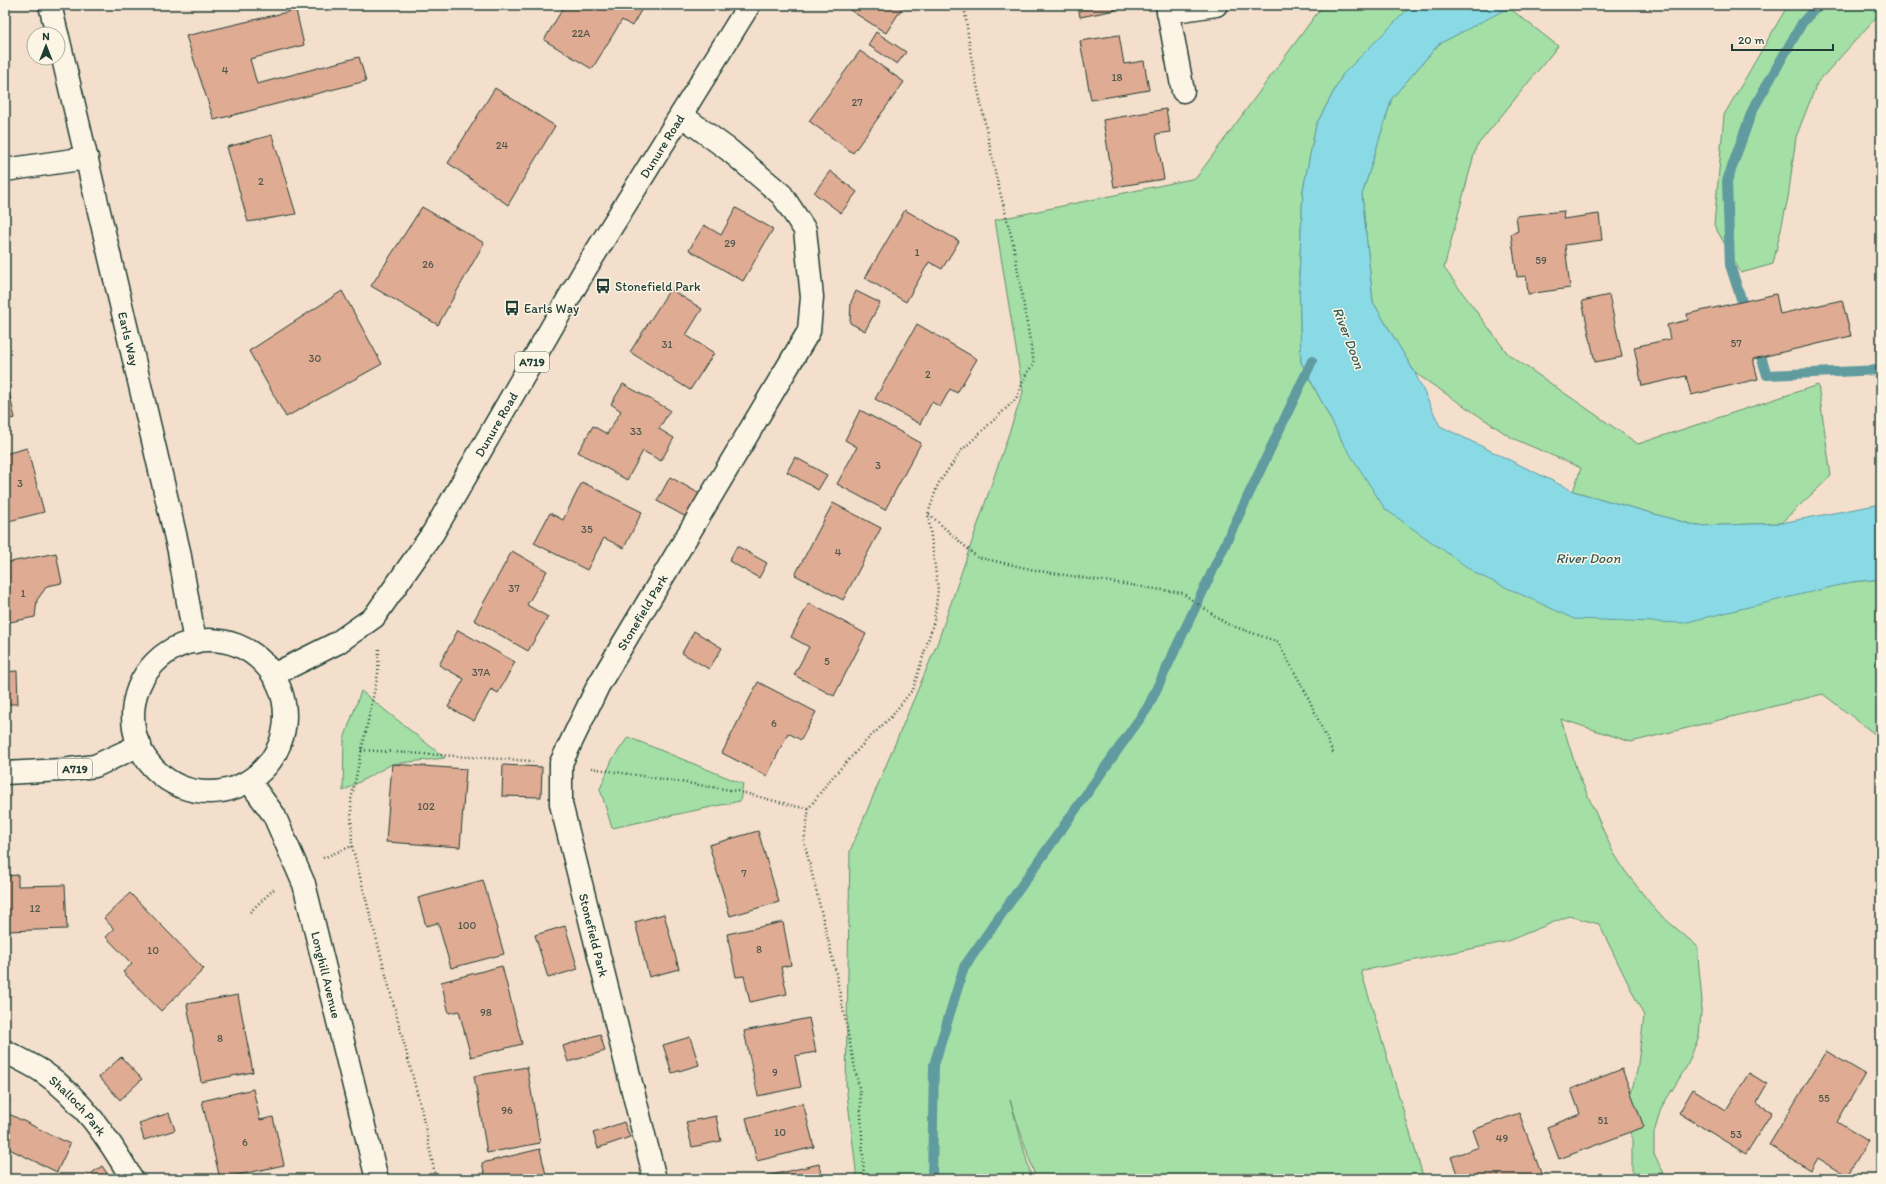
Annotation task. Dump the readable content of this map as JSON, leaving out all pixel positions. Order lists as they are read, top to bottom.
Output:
{
  "streets": {
    "street": [
      "Dunure Road",
      "Earls Way",
      "A719",
      "Stonefield Park",
      "Longhill Avenue",
      "Shalloch Park"
    ]
  },
  "crossings": [
    ["Dunure Road", "Stonefield Park"]
  ],
  "water": ["River Doon"],
  "places": {
    "bus stop": ["Stonefield Park", "Earls Way"]
  },
  "house_numbers": [
    "22A",
    "4",
    "18",
    "27",
    "24",
    "2",
    "29",
    "1",
    "59",
    "26",
    "57",
    "31",
    "30",
    "2",
    "33",
    "3",
    "3",
    "35",
    "4",
    "37",
    "1",
    "5",
    "37A",
    "6",
    "102",
    "7",
    "12",
    "100",
    "8",
    "10",
    "98",
    "8",
    "9",
    "55",
    "96",
    "51",
    "10",
    "53",
    "49",
    "6"
  ],
  "scale_bar": "20 m",
  "north": "top"
}
